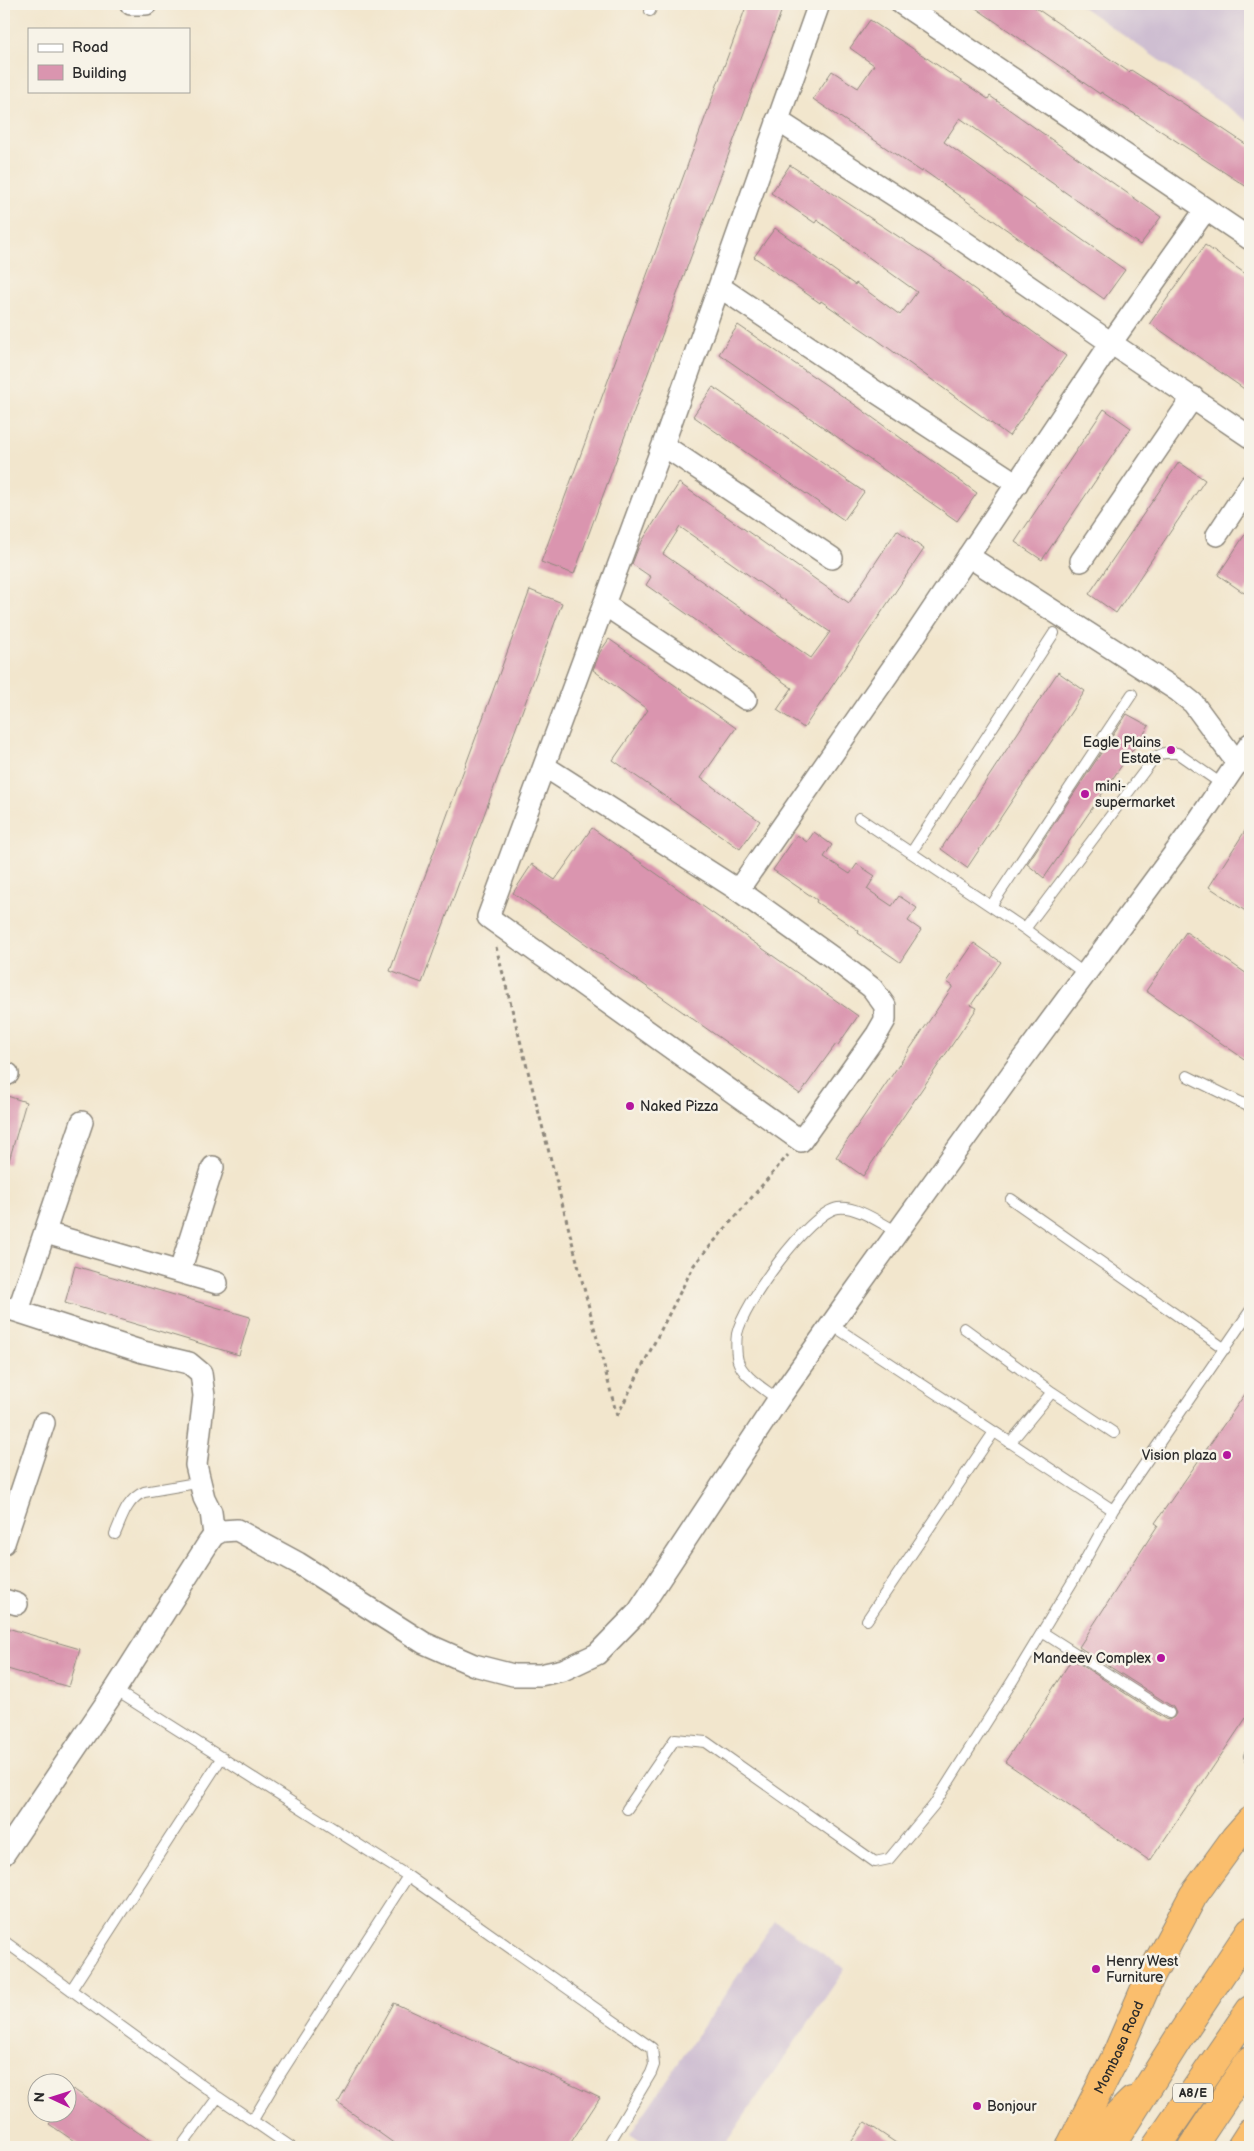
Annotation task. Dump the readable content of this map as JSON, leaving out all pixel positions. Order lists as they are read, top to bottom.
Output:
{
  "streets": {
    "highway": ["Mombasa Road", "A8/E"]
  },
  "places": [
    "Eagle Plains Estate",
    "mini- supermarket",
    "Naked Pizza",
    "Vision plaza",
    "Mandeev Complex",
    "Henry West Furniture",
    "Bonjour"
  ],
  "legend": ["Road", "Building"],
  "north": "left"
}
